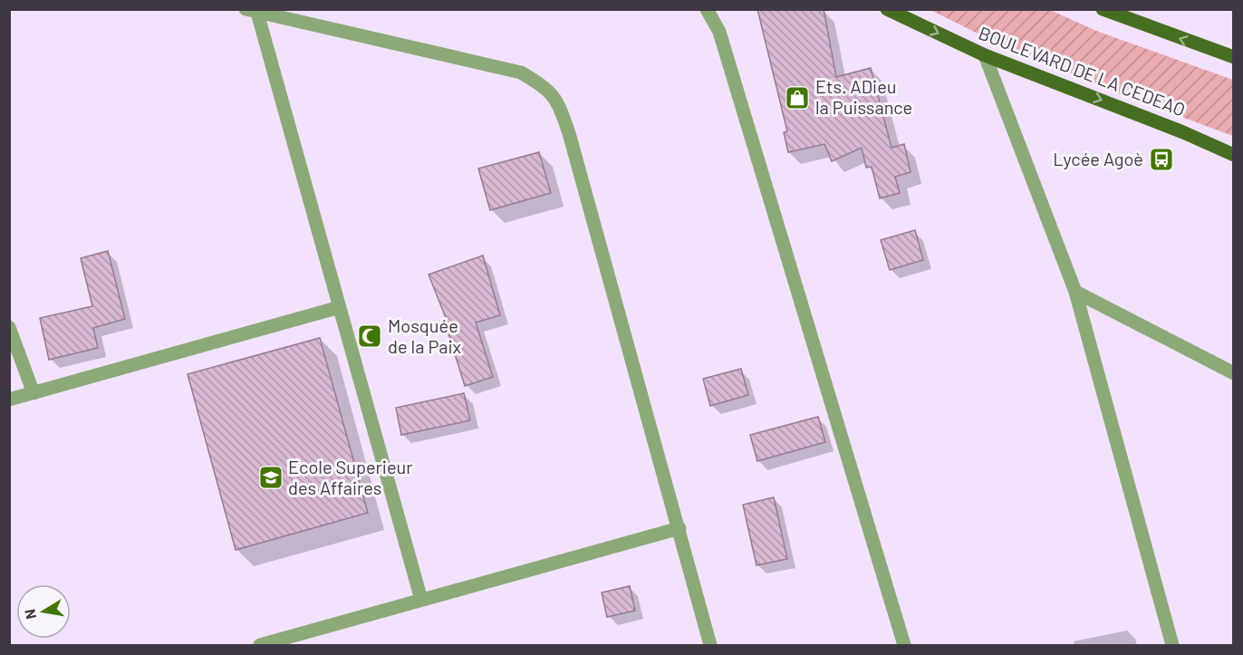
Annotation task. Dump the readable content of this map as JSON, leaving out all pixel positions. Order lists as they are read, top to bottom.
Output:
{
  "streets": {
    "main road": ["BOULEVARD DE LA CEDEAO"]
  },
  "places": {
    "shop": ["Ets. ADieu la Puissance"],
    "bus stop": ["Lycée Agoè"],
    "mosque": ["Mosquée de la Paix"],
    "school or university": ["Ecole Superieur des Affaires"]
  },
  "north": "left"
}
